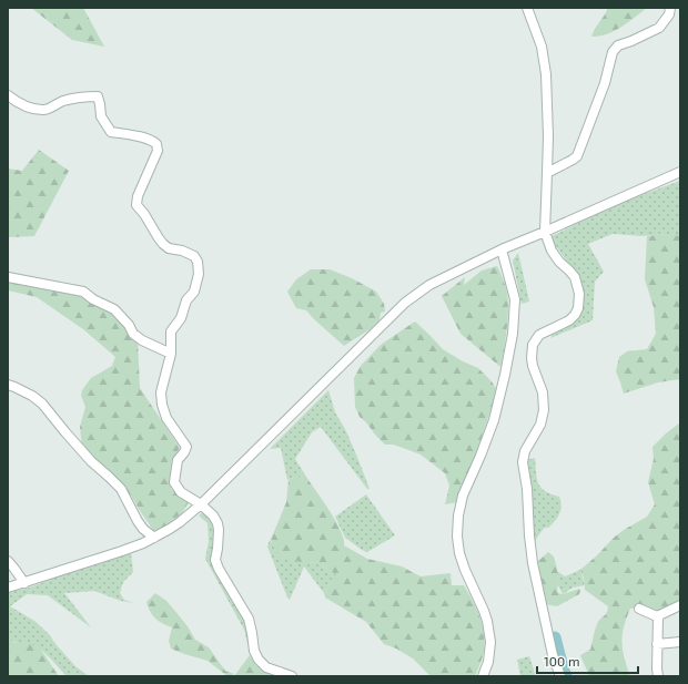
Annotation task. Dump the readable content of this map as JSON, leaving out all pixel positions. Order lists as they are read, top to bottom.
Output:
{
  "scale_bar": "100 m"
}
